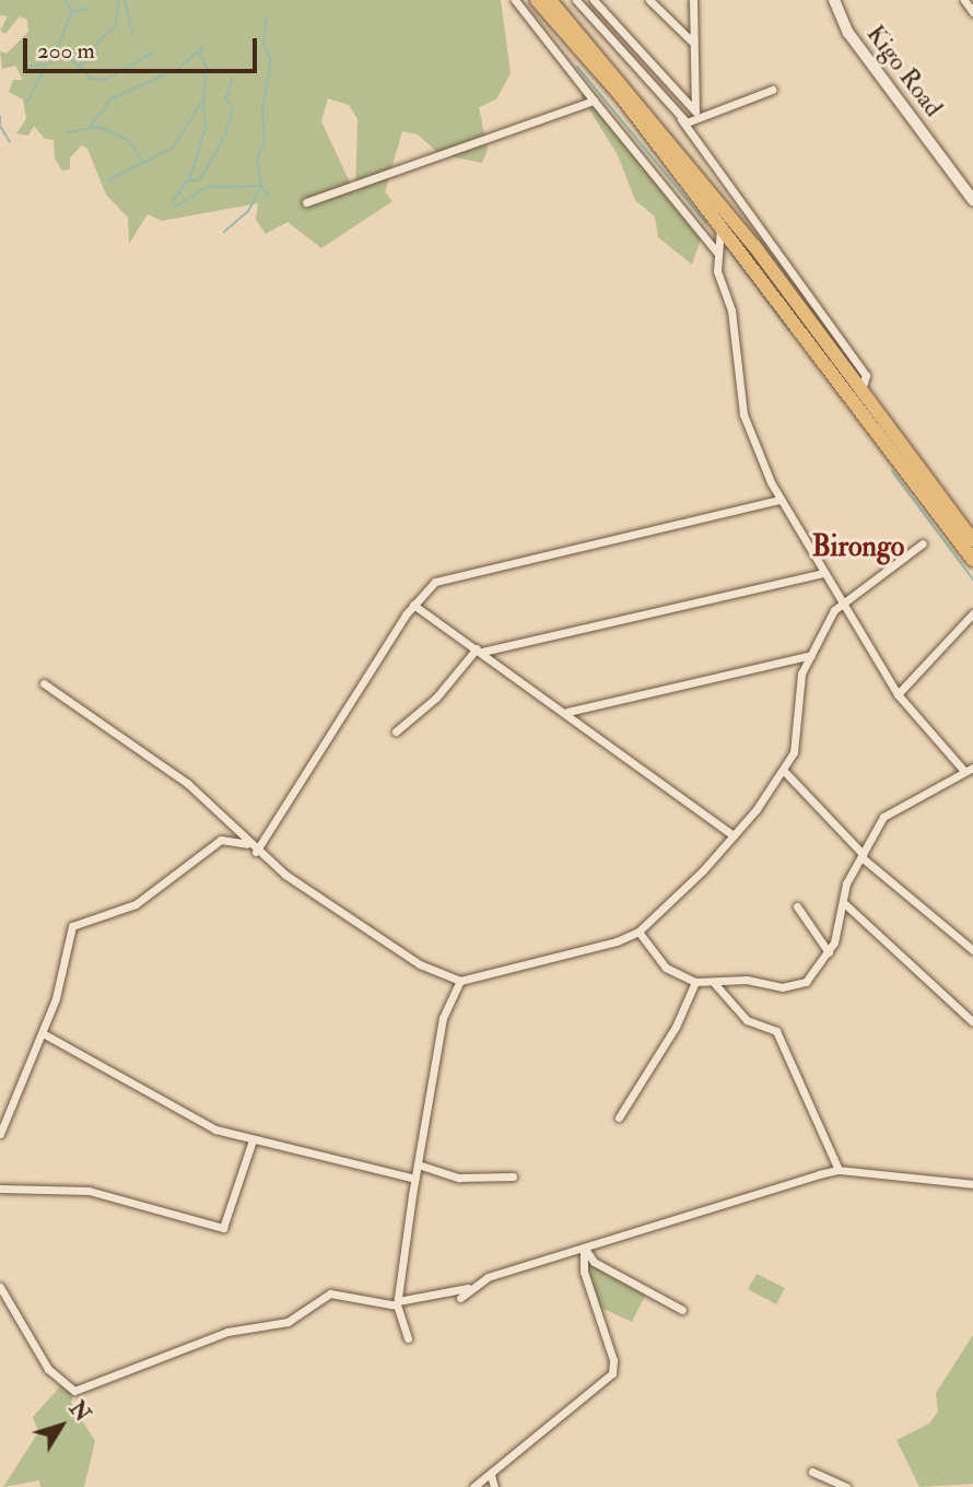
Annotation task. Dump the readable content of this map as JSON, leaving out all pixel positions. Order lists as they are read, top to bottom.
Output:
{
  "streets": {
    "street": ["Kigo Road"]
  },
  "districts": ["Birongo"],
  "scale_bar": "200 m",
  "north": "top right"
}
